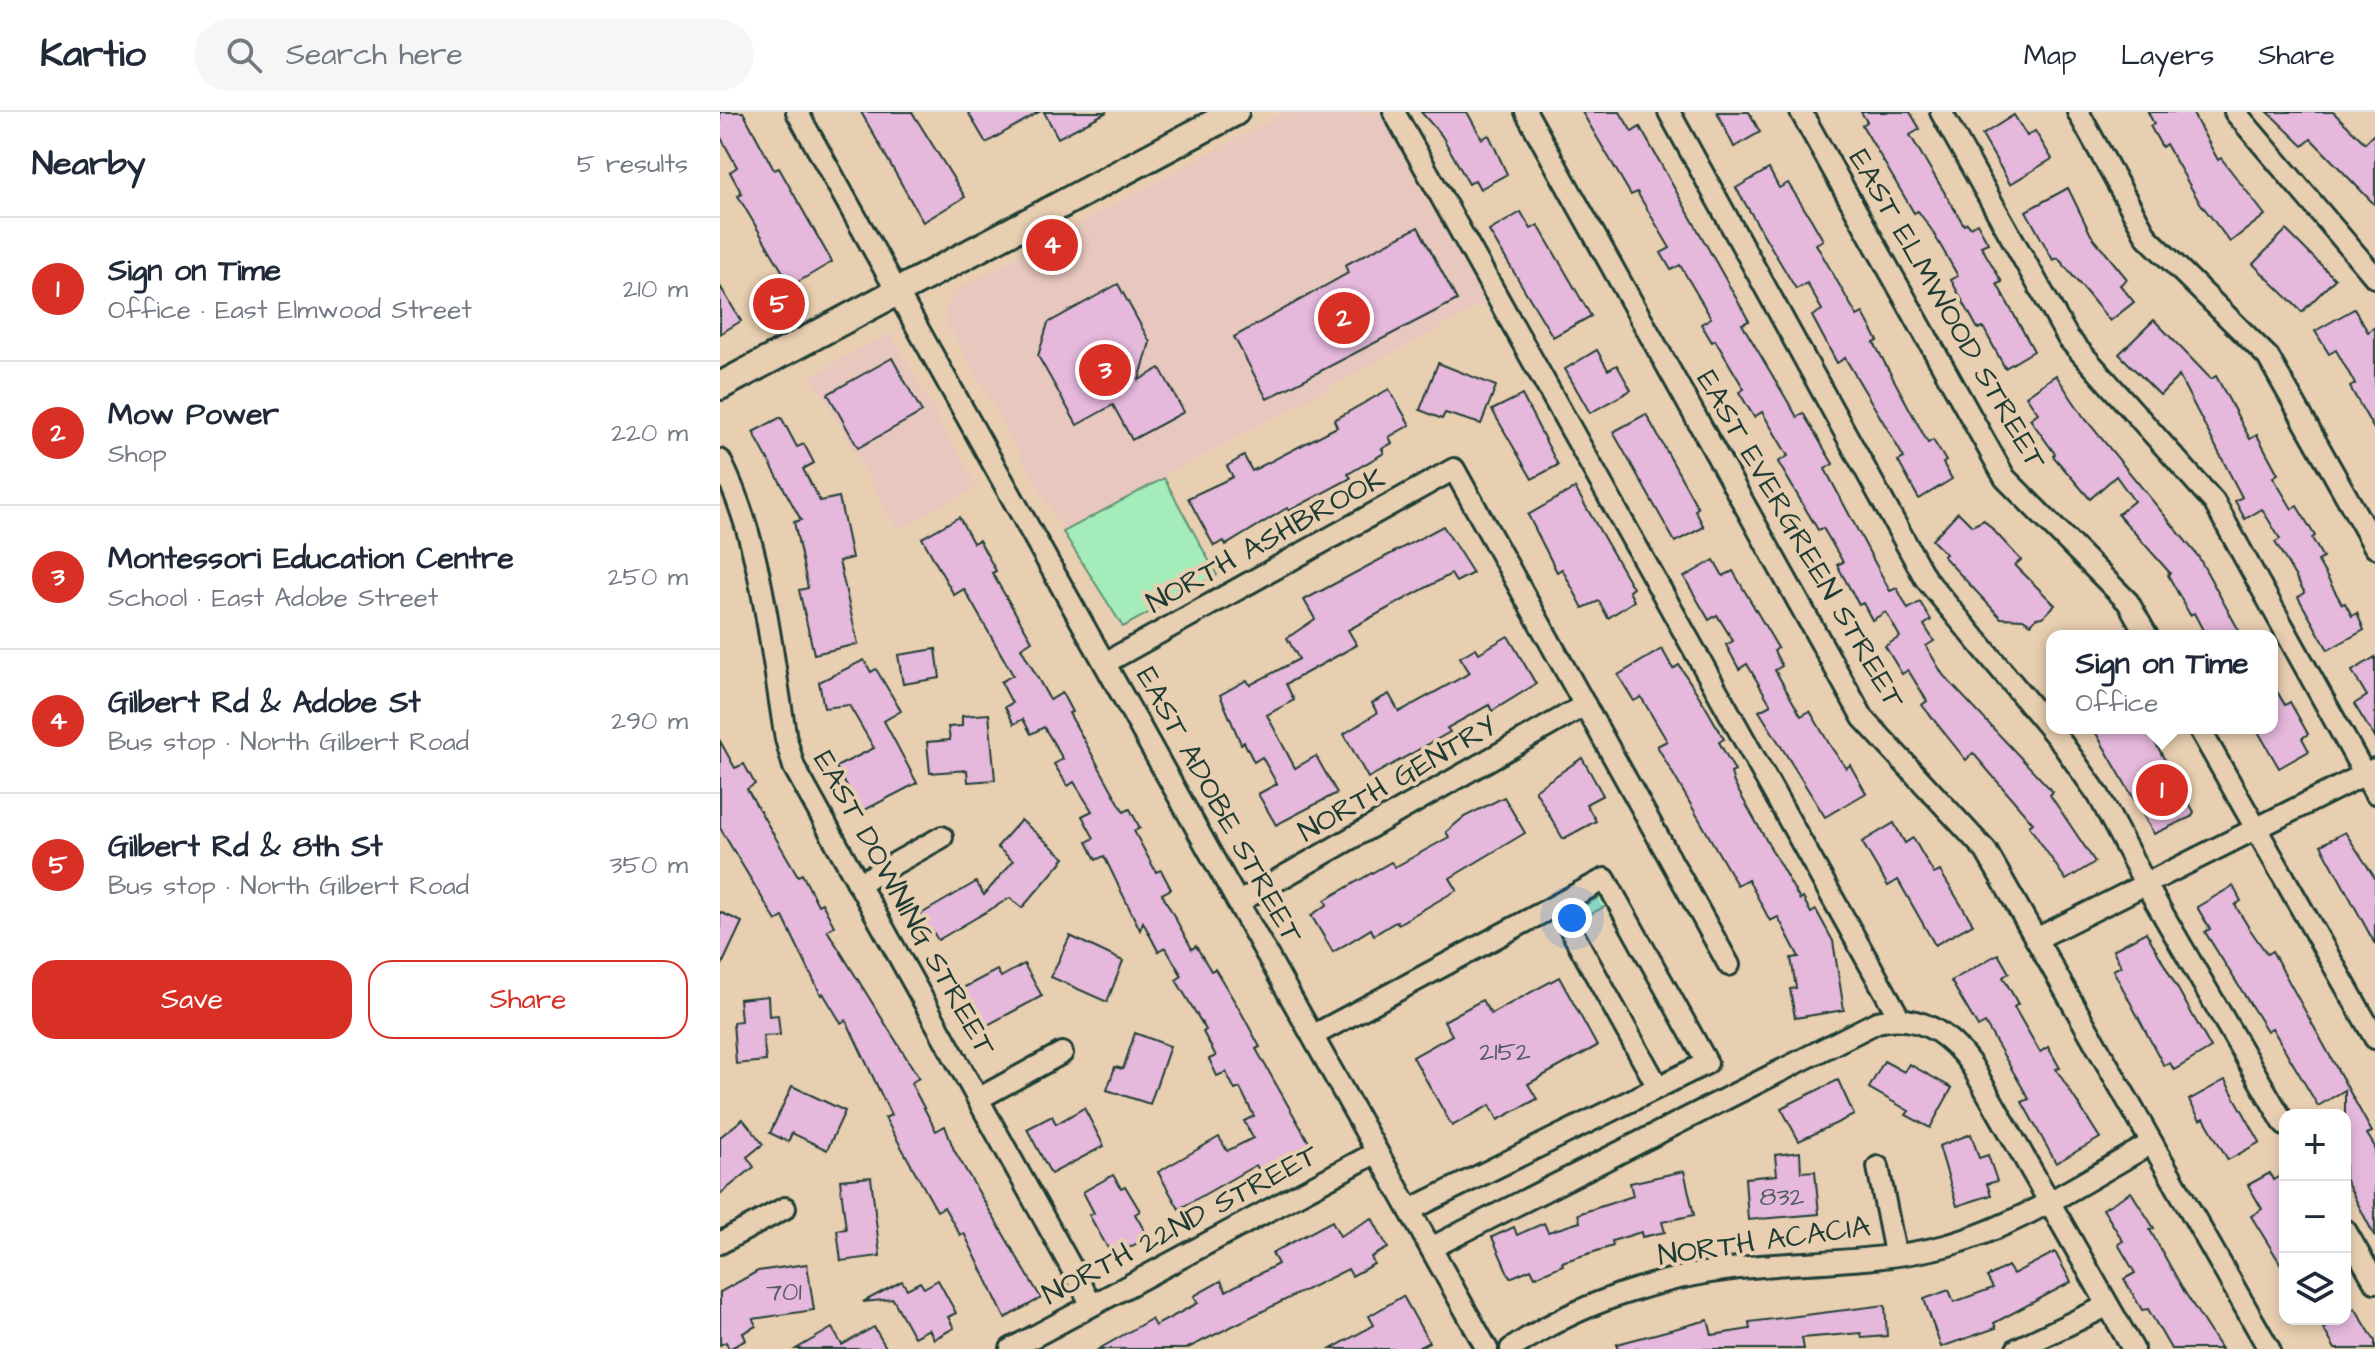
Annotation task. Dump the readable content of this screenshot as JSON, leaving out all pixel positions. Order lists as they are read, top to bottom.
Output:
{
  "streets": {
    "street": [
      "EAST ELMWOOD STREET",
      "EAST EVERGREEN STREET",
      "NORTH ASHBROOK",
      "NORTH GENTRY",
      "EAST ADOBE STREET",
      "EAST DOWNING STREET",
      "NORTH 22ND STREET",
      "NORTH ACACIA"
    ]
  },
  "crossings": [
    ["EAST EVERGREEN STREET", "NORTH ACACIA"],
    ["NORTH ASHBROOK", "NORTH GENTRY"],
    ["NORTH ASHBROOK", "EAST ADOBE STREET"],
    ["NORTH GENTRY", "EAST ADOBE STREET"],
    ["EAST ADOBE STREET", "NORTH 22ND STREET"],
    ["EAST DOWNING STREET", "NORTH 22ND STREET"]
  ],
  "house_numbers": ["2152", "832", "701"],
  "page": {
    "header": "Kartio",
    "search": "Search here",
    "nav": ["Map", "Layers", "Share"],
    "heading": ["Nearby", "5 results"],
    "pins": [
      "4",
      "5",
      "2",
      "3",
      "1"
    ],
    "list": [
      {
        "mark": "1",
        "name": "Sign on Time",
        "note": "Office · East Elmwood Street",
        "value": "210 m"
      },
      {
        "mark": "2",
        "name": "Mow Power",
        "note": "Shop",
        "value": "220 m"
      },
      {
        "mark": "3",
        "name": "Montessori Education Centre",
        "note": "School · East Adobe Street",
        "value": "250 m"
      },
      {
        "mark": "4",
        "name": "Gilbert Rd & Adobe St",
        "note": "Bus stop · North Gilbert Road",
        "value": "290 m"
      },
      {
        "mark": "5",
        "name": "Gilbert Rd & 8th St",
        "note": "Bus stop · North Gilbert Road",
        "value": "350 m"
      }
    ],
    "popup": ["Sign on Time", "Office"],
    "buttons": ["Save", "Share"],
    "map_buttons": ["+", "−"]
  }
}
